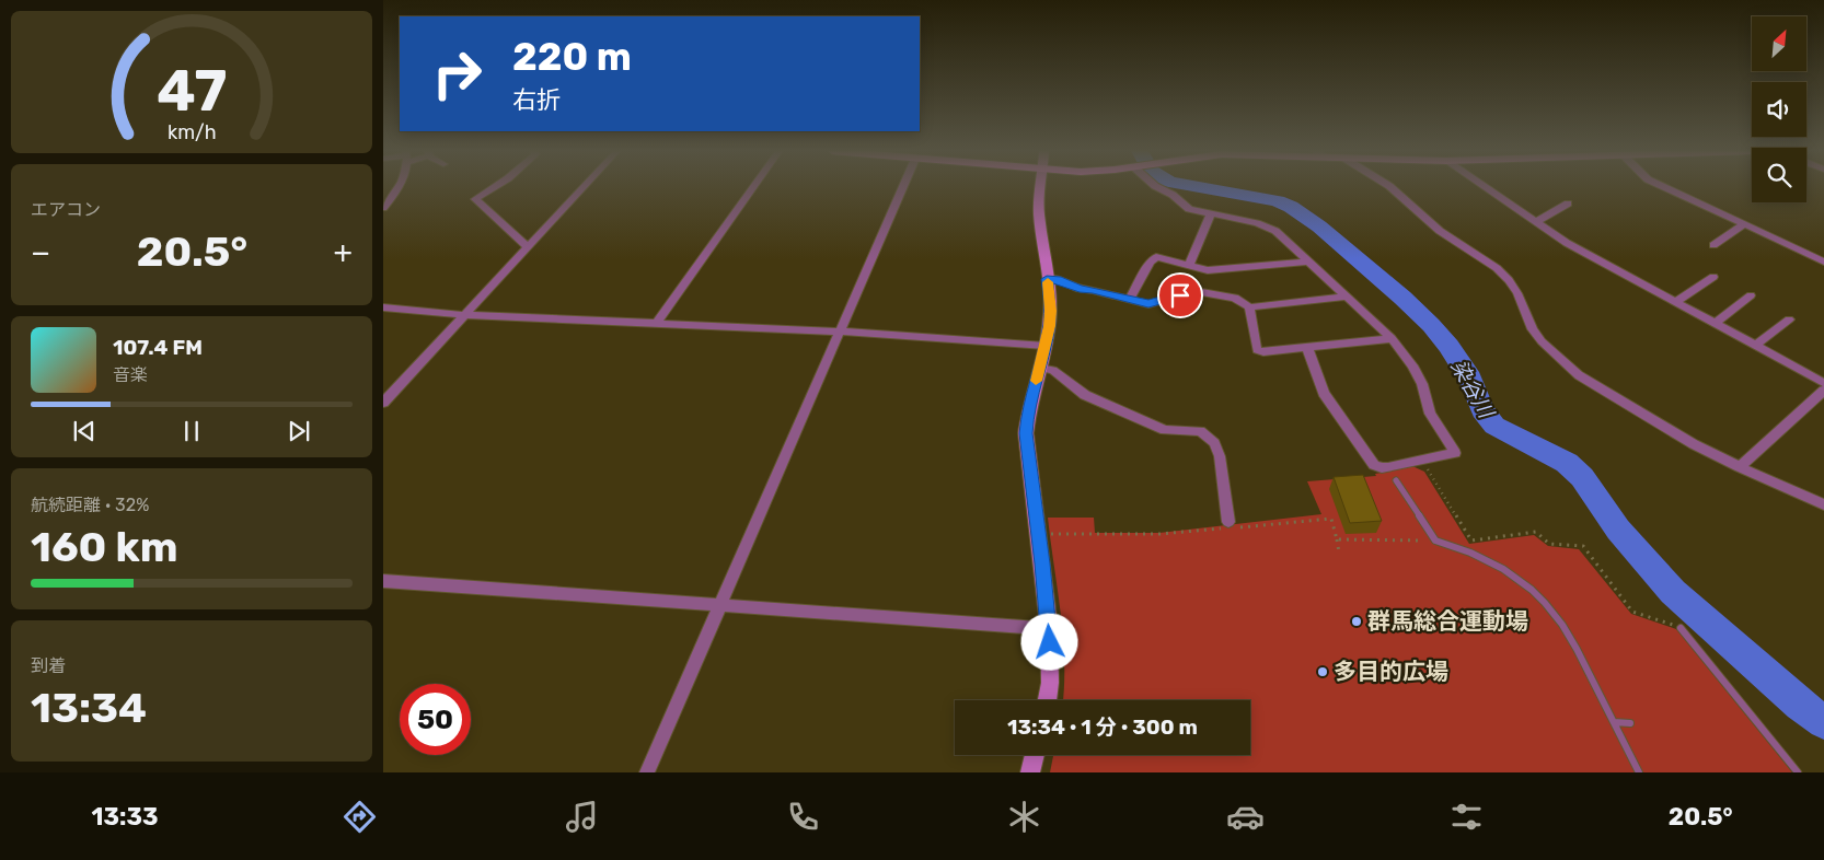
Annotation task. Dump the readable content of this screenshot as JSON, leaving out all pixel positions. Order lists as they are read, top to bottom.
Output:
{
  "water": ["染谷川"],
  "places": ["群馬総合運動場", "多目的広場"],
  "north": "top right",
  "page": {
    "turn": ["220 m", "右折"],
    "tile": [
      "エアコン",
      ["航続距離 · 32%", "160 km"],
      ["到着", "13:34"]
    ],
    "heat": ["−", "20.5°", "+"],
    "song": ["107.4 FM", "音楽"],
    "limit": "50",
    "trip": "13:34 · 1 分 · 300 m",
    "tabs": ["13:33", "20.5°"],
    "gauge": ["47", "km/h"]
  }
}
